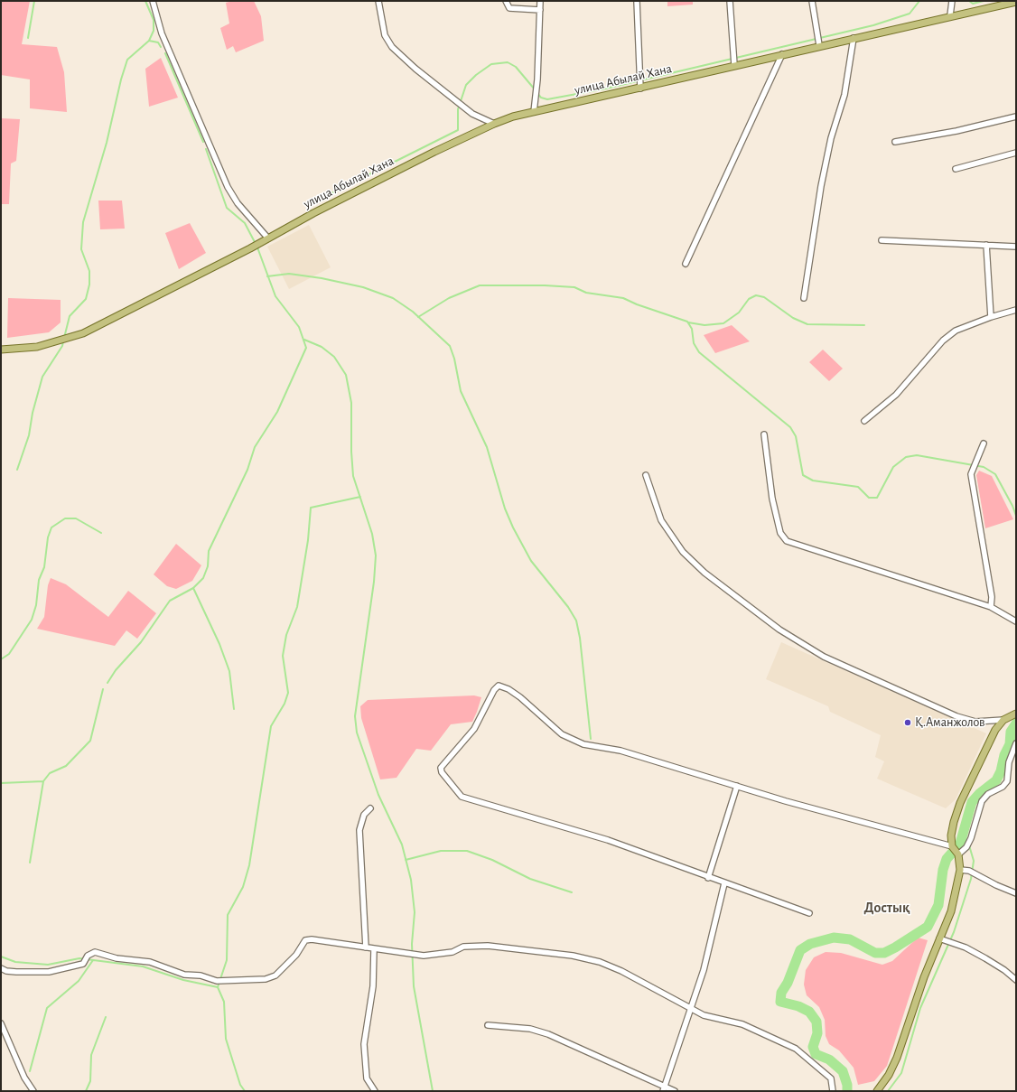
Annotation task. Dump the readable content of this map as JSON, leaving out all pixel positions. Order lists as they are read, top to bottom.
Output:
{
  "streets": {
    "main road": ["улица Абылай Хана"]
  },
  "districts": ["Достық"],
  "places": ["Қ.Аманжолов"]
}
